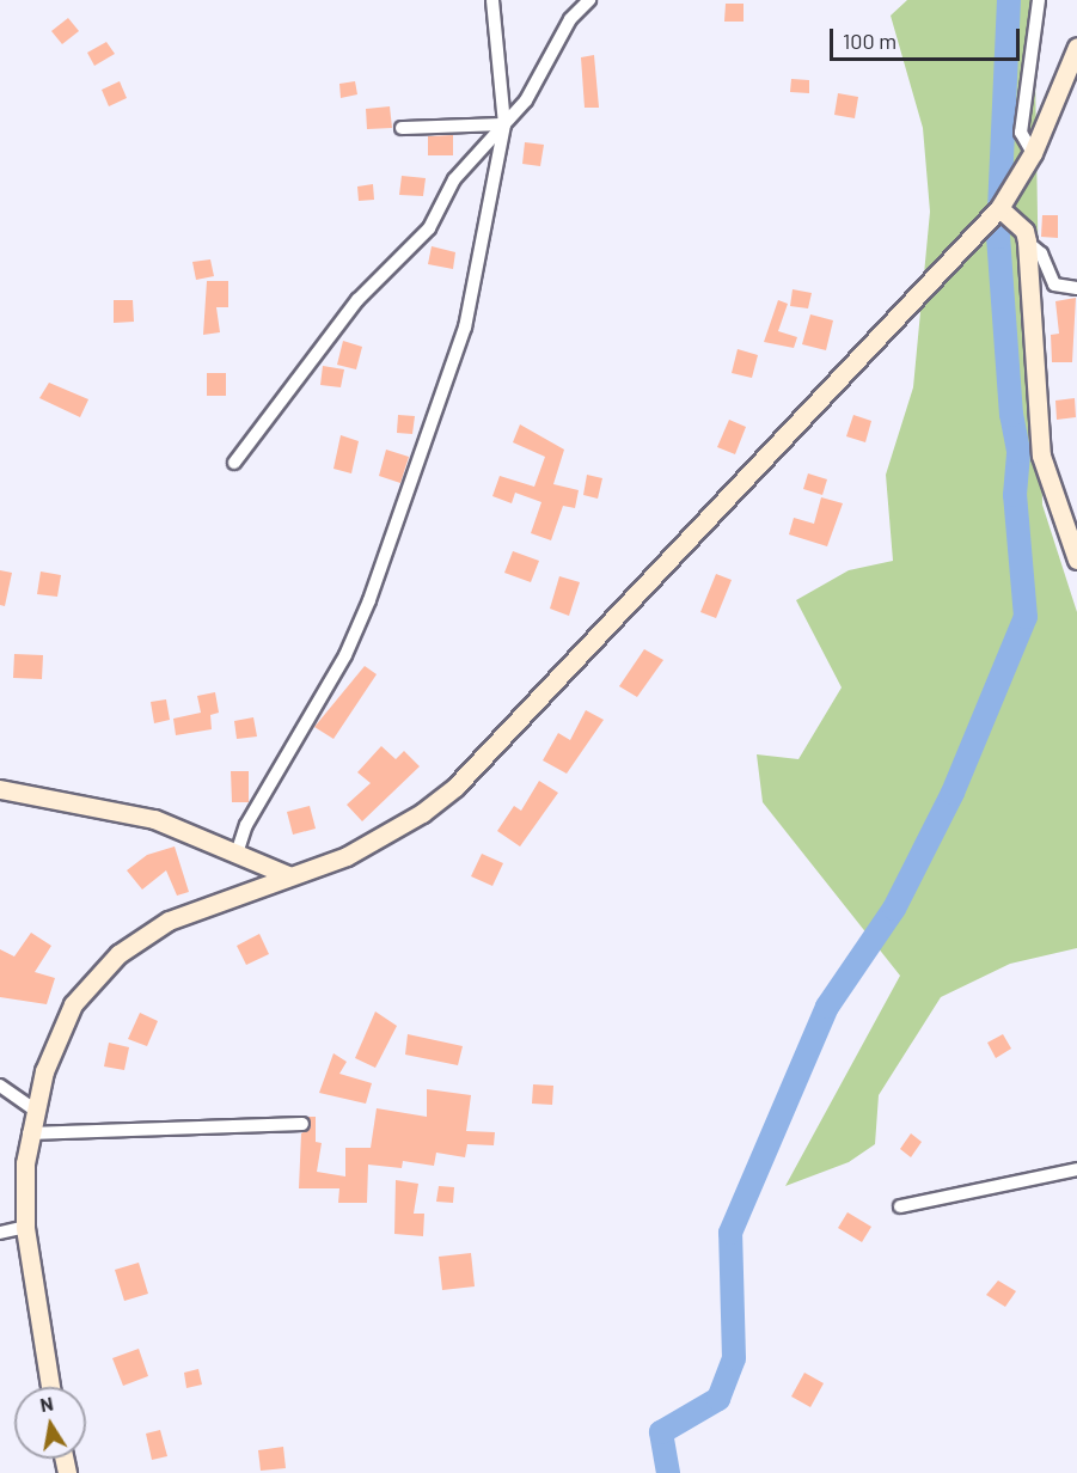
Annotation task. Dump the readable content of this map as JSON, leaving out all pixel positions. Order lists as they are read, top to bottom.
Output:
{
  "scale_bar": "100 m",
  "north": "top"
}
